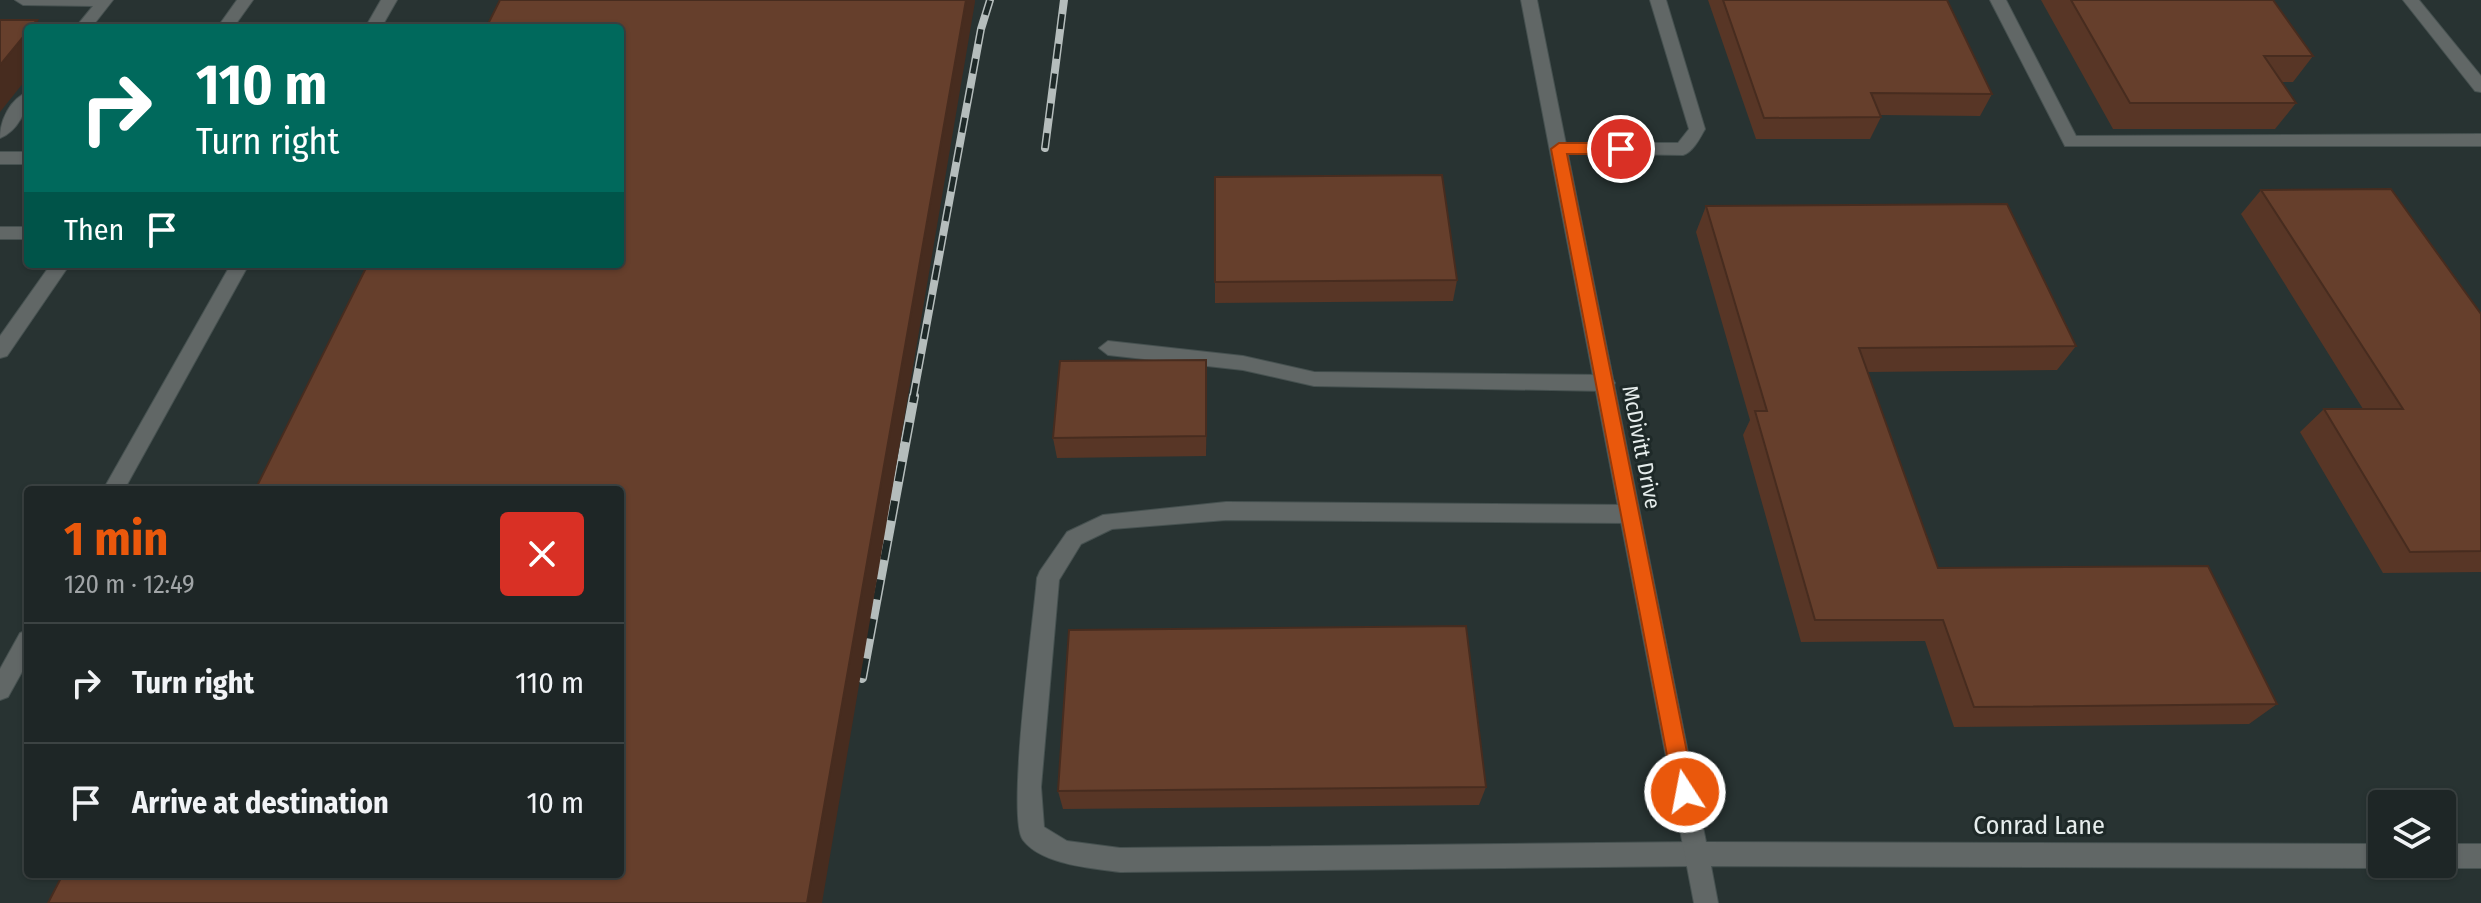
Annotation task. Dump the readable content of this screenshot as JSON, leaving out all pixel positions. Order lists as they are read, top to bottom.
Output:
{
  "streets": {
    "street": ["McDivitt Drive", "Conrad Lane"]
  },
  "crossings": [
    ["McDivitt Drive", "Conrad Lane"]
  ],
  "page": {
    "turn": ["110 m", "Turn right"],
    "then": "Then",
    "heading": ["1 min", "120 m · 12:49"],
    "list": [
      {
        "name": "Turn right",
        "value": "110 m"
      },
      {
        "name": "Arrive at destination",
        "value": "10 m"
      }
    ]
  }
}
